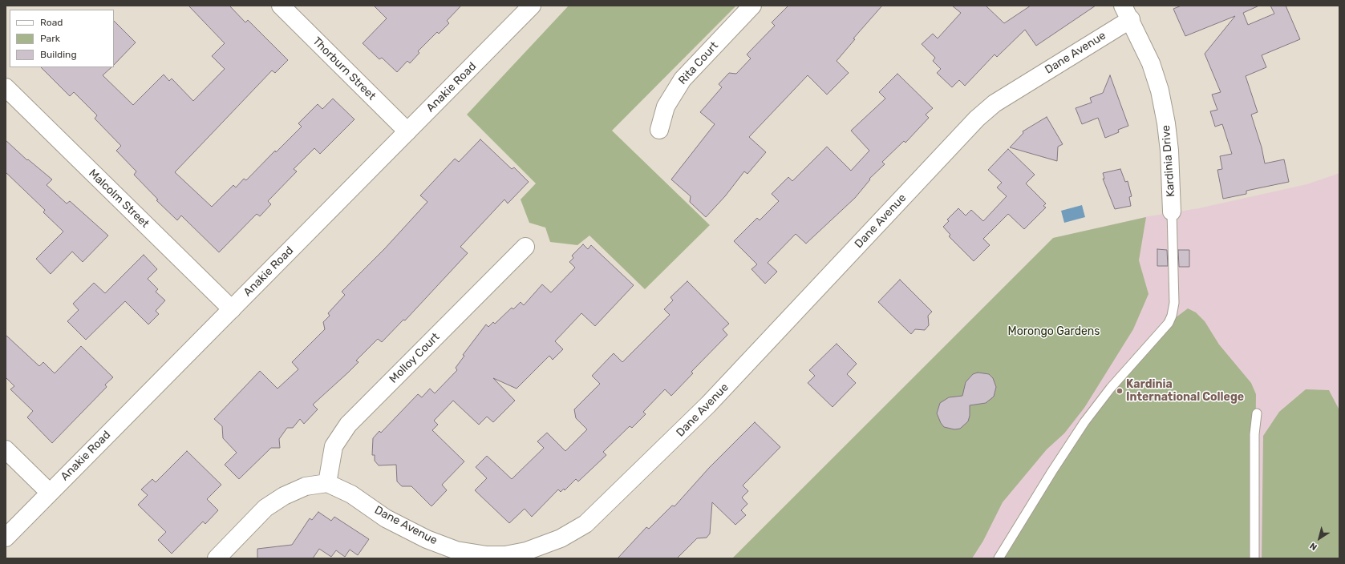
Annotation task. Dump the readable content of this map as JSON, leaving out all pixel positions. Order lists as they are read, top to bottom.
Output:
{
  "streets": {
    "street": [
      "Dane Avenue",
      "Rita Court",
      "Thorburn Street",
      "Anakie Road",
      "Kardinia Drive",
      "Malcolm Street",
      "Molloy Court"
    ]
  },
  "crossings": [
    ["Dane Avenue", "Kardinia Drive"],
    ["Dane Avenue", "Molloy Court"],
    ["Thorburn Street", "Anakie Road"],
    ["Anakie Road", "Malcolm Street"]
  ],
  "parks": ["Morongo Gardens"],
  "places": ["Kardinia International College"],
  "legend": ["Road", "Park", "Building"],
  "north": "bottom left"
}
